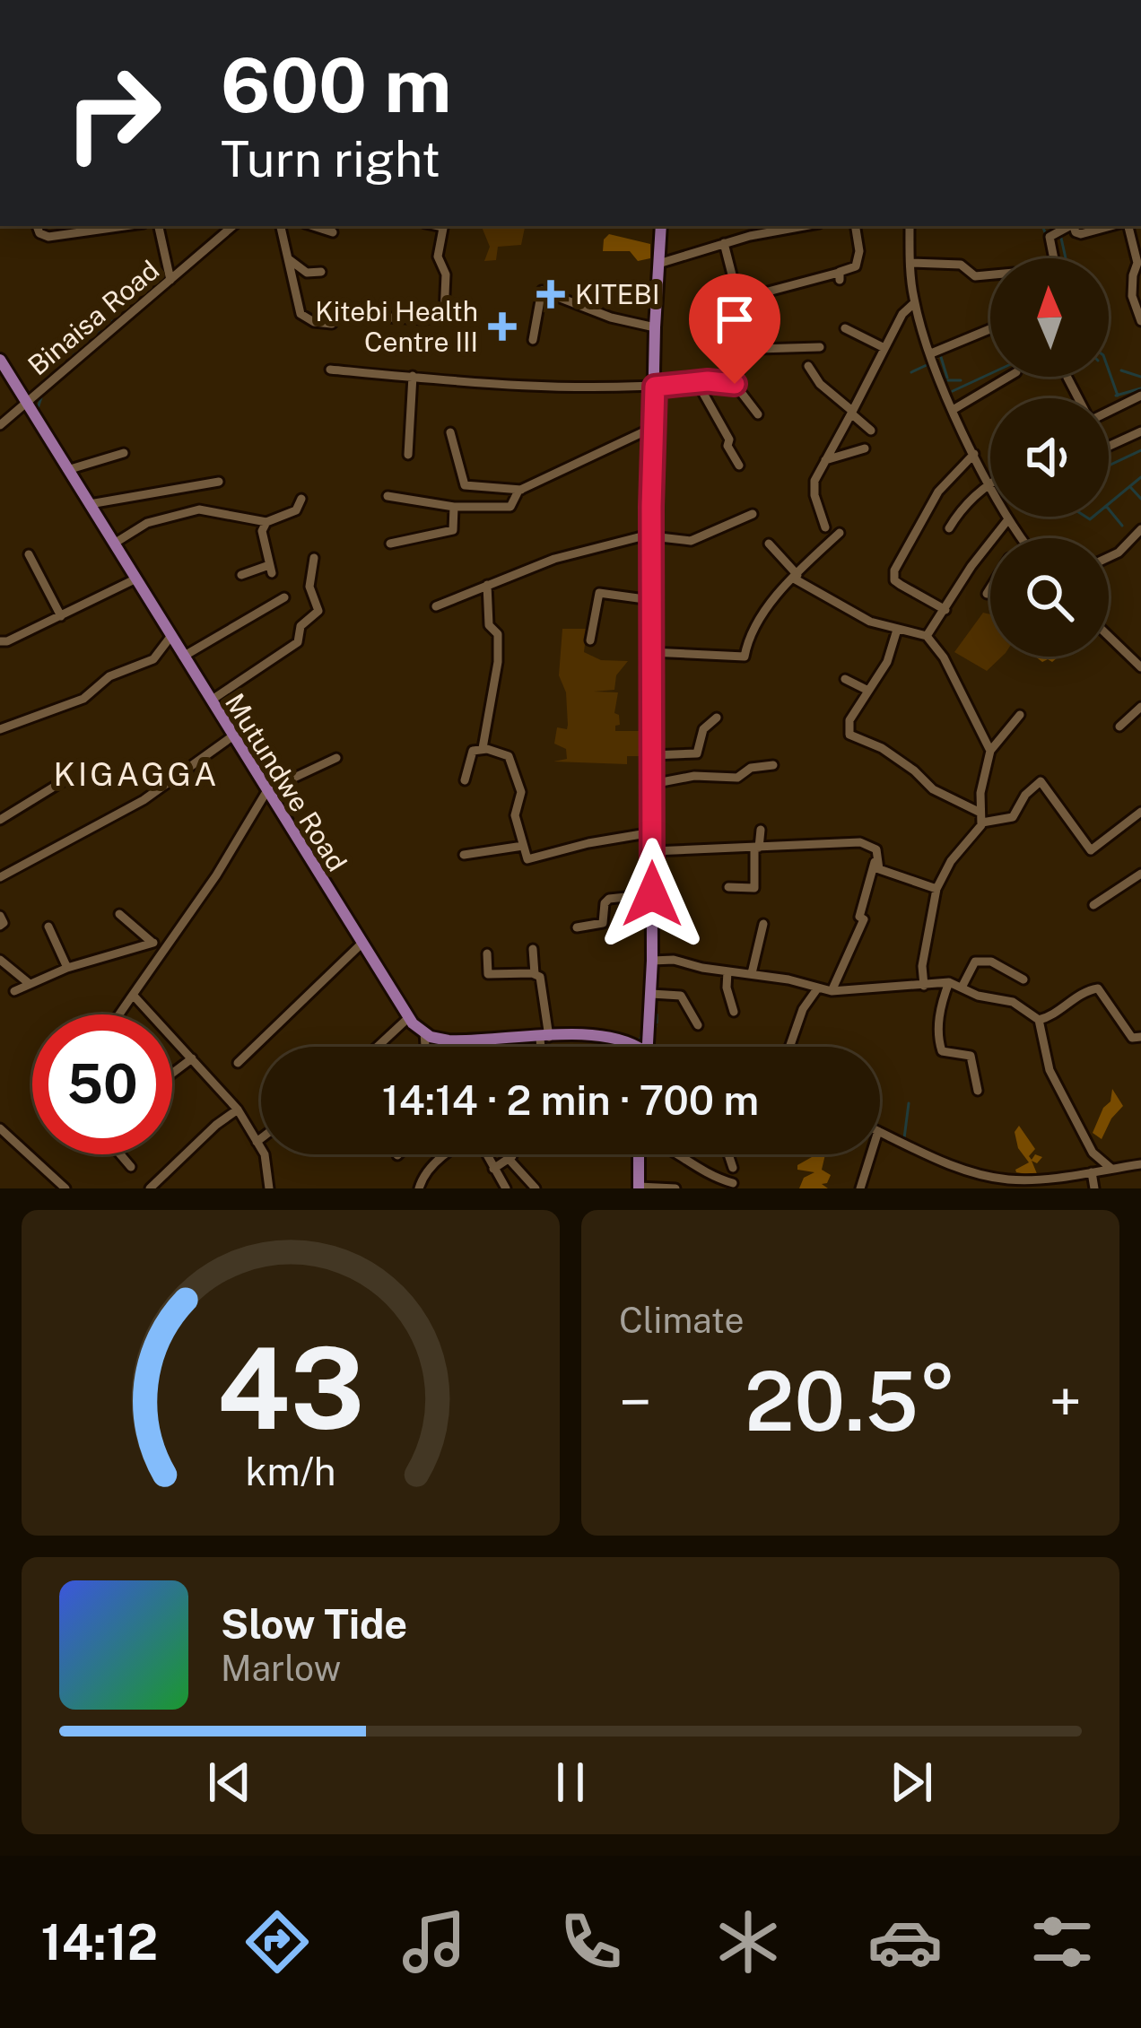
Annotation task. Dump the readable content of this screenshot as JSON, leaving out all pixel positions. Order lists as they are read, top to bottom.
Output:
{
  "streets": {
    "main road": ["Mutundwe Road"],
    "street": ["Binaisa Road"]
  },
  "crossings": [
    ["Binaisa Road", "Mutundwe Road"]
  ],
  "districts": ["KIGAGGA"],
  "places": {
    "health": ["KITEBI", "Kitebi Health Centre III"]
  },
  "north": "top",
  "page": {
    "turn": ["600 m", "Turn right"],
    "limit": "50",
    "trip": "14:14 · 2 min · 700 m",
    "tile": "Climate",
    "heat": ["−", "20.5°", "+"],
    "song": ["Slow Tide", "Marlow"],
    "tabs": "14:12",
    "gauge": ["43", "km/h"]
  }
}
